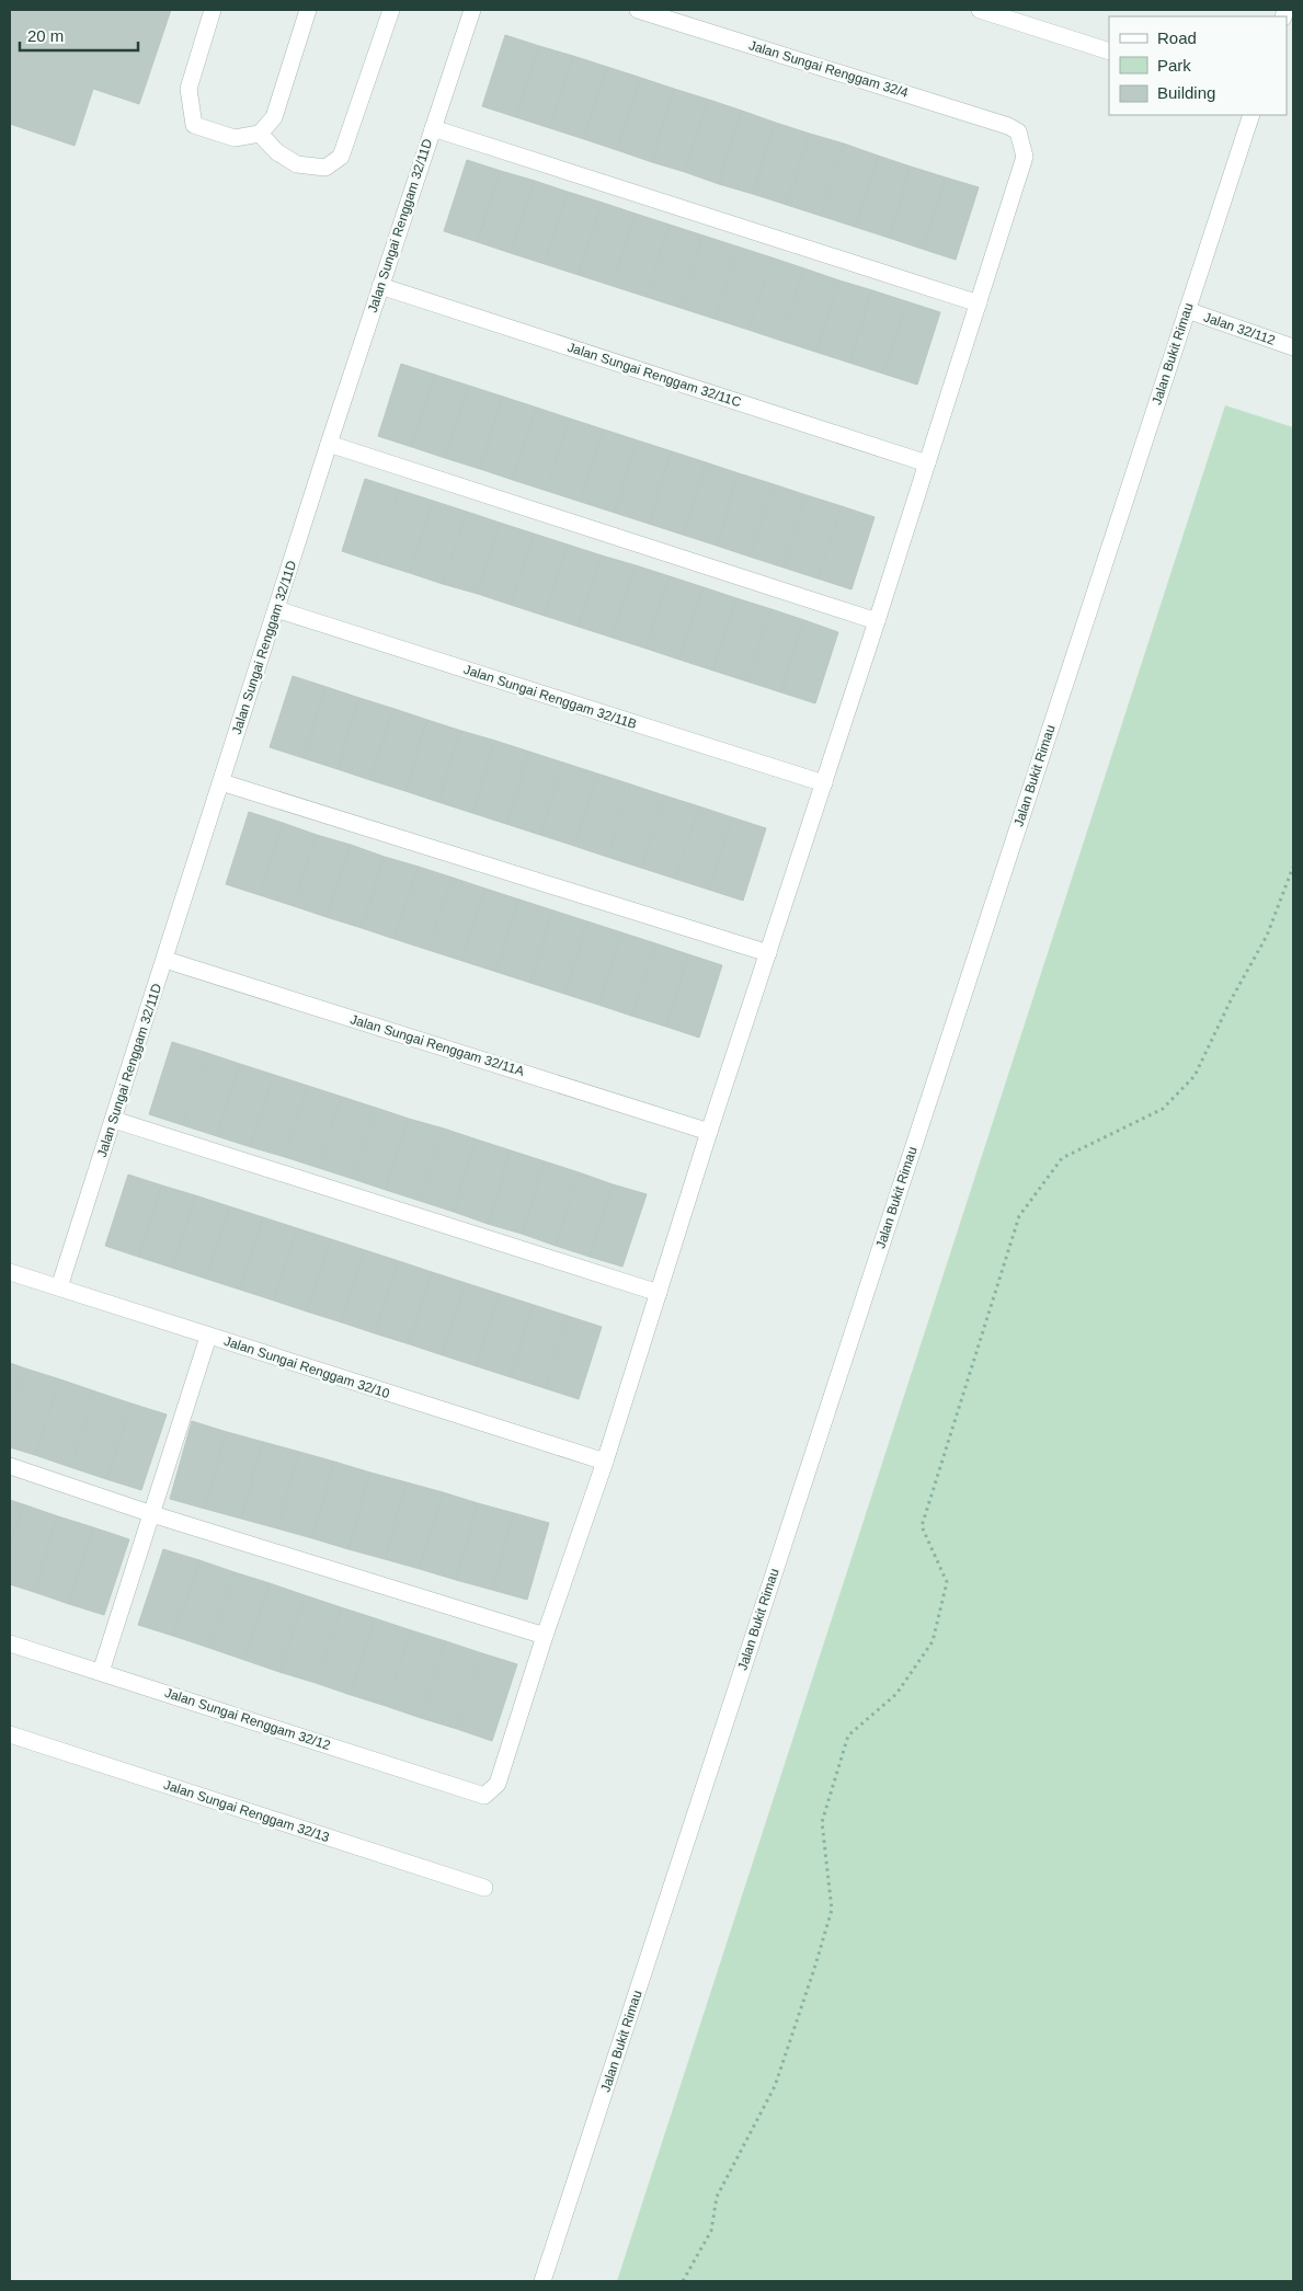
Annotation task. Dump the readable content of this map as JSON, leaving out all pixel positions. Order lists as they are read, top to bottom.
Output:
{
  "streets": {
    "street": [
      "Jalan Sungai Renggam 32/4",
      "Jalan Sungai Renggam 32/11D",
      "Jalan 32/112",
      "Jalan Bukit Rimau",
      "Jalan Sungai Renggam 32/11C",
      "Jalan Sungai Renggam 32/11B",
      "Jalan Sungai Renggam 32/11A",
      "Jalan Sungai Renggam 32/10",
      "Jalan Sungai Renggam 32/12",
      "Jalan Sungai Renggam 32/13"
    ]
  },
  "crossings": [
    ["Jalan Sungai Renggam 32/11D", "Jalan Sungai Renggam 32/11C"],
    ["Jalan Sungai Renggam 32/11D", "Jalan Sungai Renggam 32/11B"],
    ["Jalan Sungai Renggam 32/11D", "Jalan Sungai Renggam 32/11A"],
    ["Jalan Sungai Renggam 32/11D", "Jalan Sungai Renggam 32/10"],
    ["Jalan 32/112", "Jalan Bukit Rimau"]
  ],
  "legend": ["Road", "Park", "Building"],
  "scale_bar": "20 m"
}
